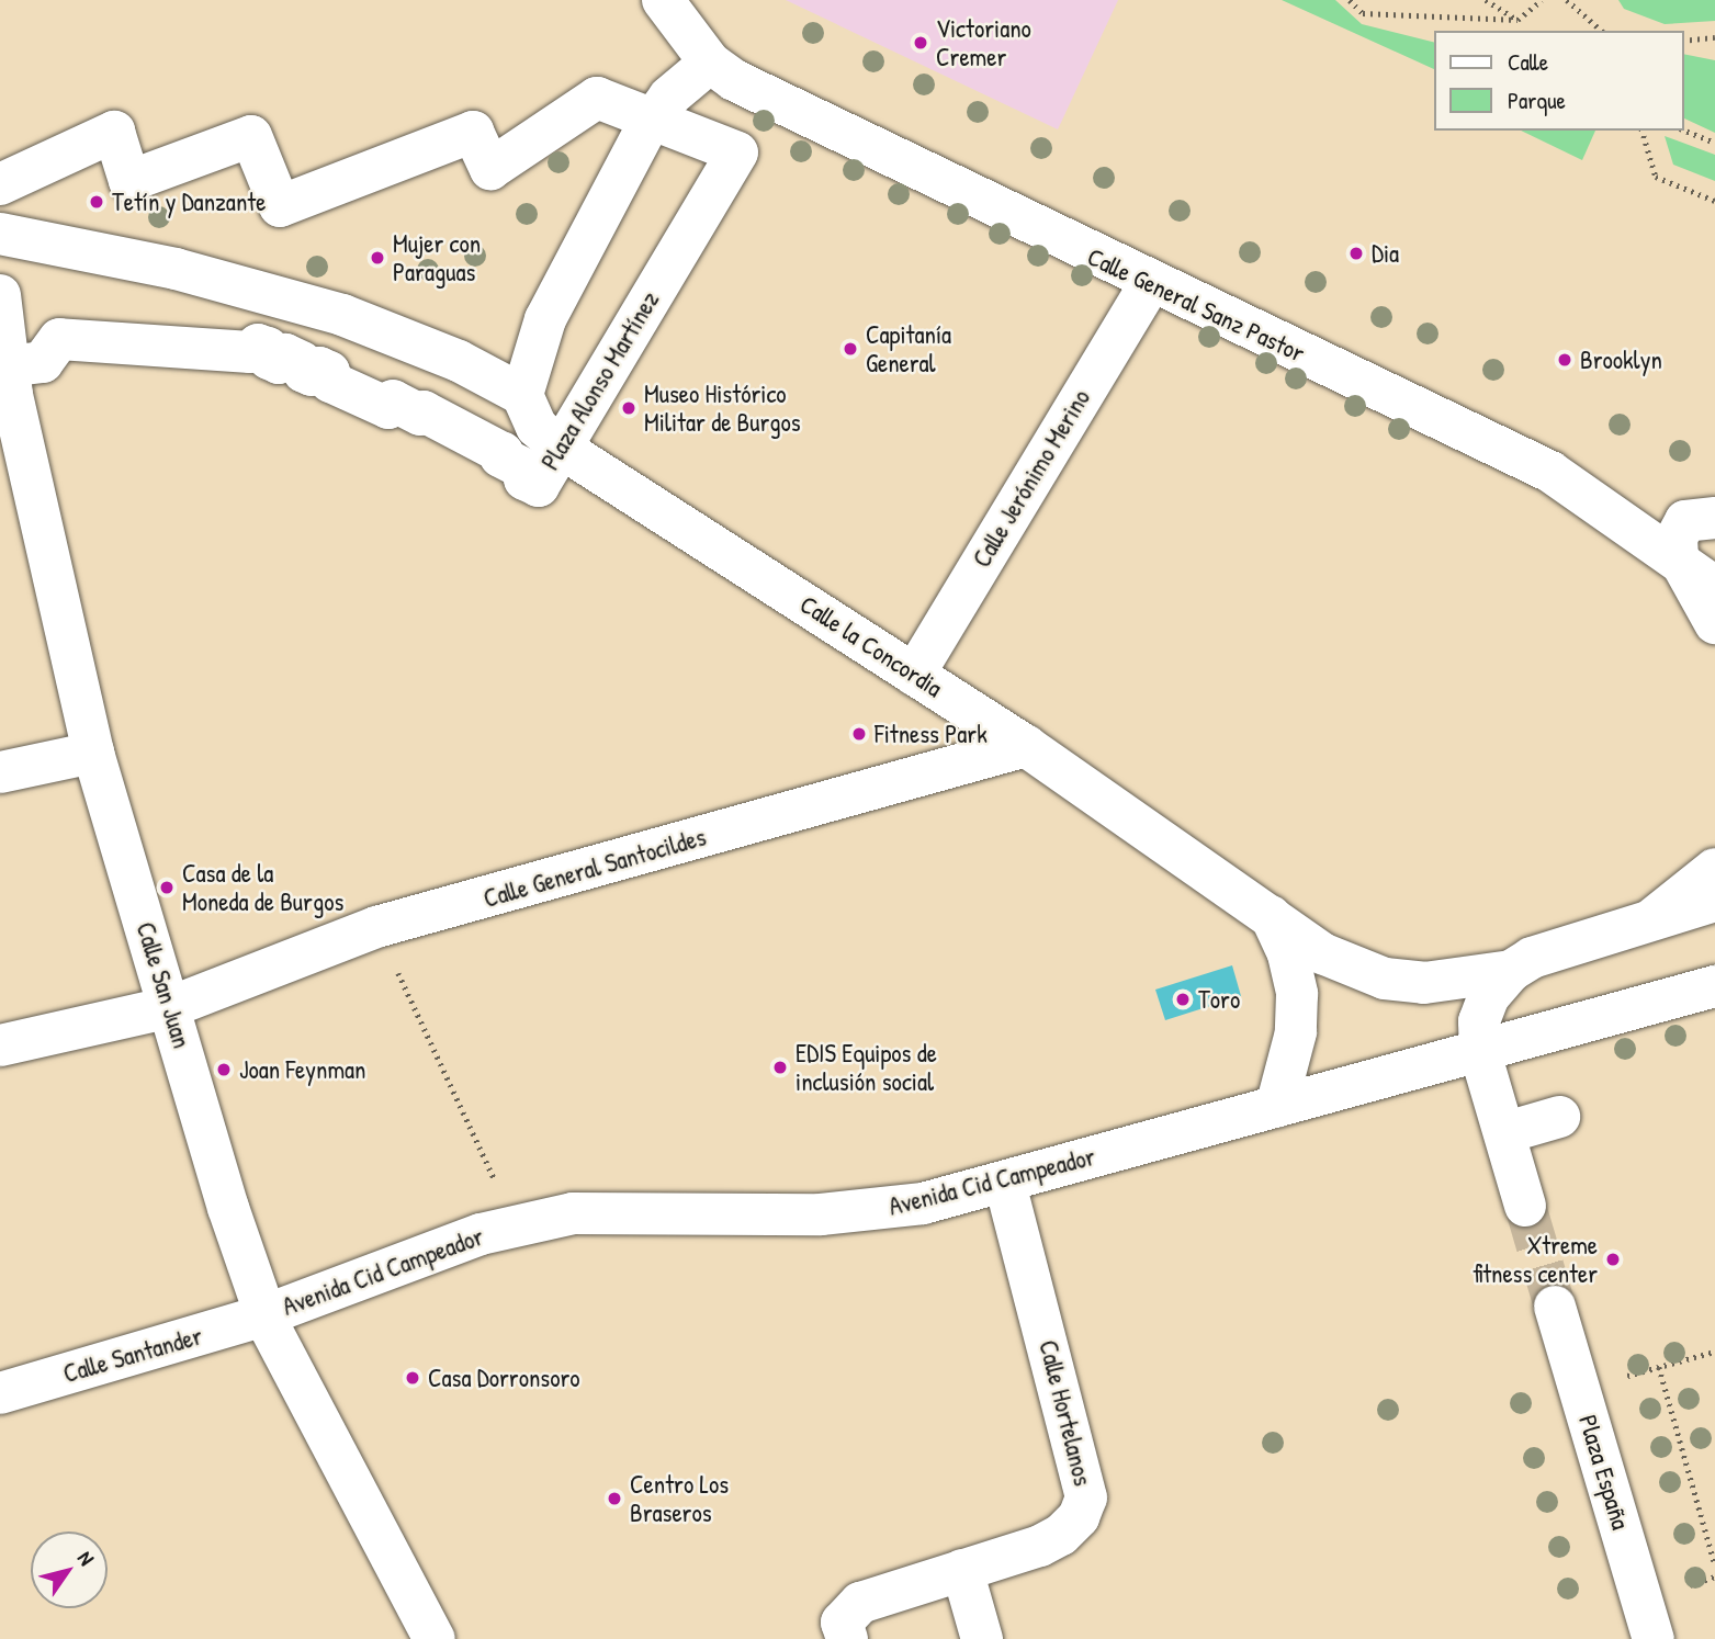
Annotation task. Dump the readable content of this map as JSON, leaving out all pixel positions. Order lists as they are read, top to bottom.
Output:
{
  "streets": {
    "street": [
      "Calle General Sanz Pastor",
      "Plaza Alonso Martínez",
      "Calle Jerónimo Merino",
      "Calle la Concordia",
      "Calle General Santocildes",
      "Calle San Juan",
      "Avenida Cid Campeador",
      "Calle Santander",
      "Calle Hortelanos",
      "Plaza España"
    ]
  },
  "crossings": [
    ["Calle General Sanz Pastor", "Calle Jerónimo Merino"],
    ["Plaza Alonso Martínez", "Calle la Concordia"],
    ["Plaza Alonso Martínez", "Calle San Juan"],
    ["Calle Jerónimo Merino", "Calle la Concordia"],
    ["Calle la Concordia", "Calle General Santocildes"],
    ["Calle General Santocildes", "Calle San Juan"],
    ["Calle San Juan", "Avenida Cid Campeador"],
    ["Calle San Juan", "Calle Santander"],
    ["Avenida Cid Campeador", "Calle Santander"],
    ["Avenida Cid Campeador", "Calle Hortelanos"]
  ],
  "places": [
    "Victoriano Cremer",
    "Tetín y Danzante",
    "Dia",
    "Mujer con Paraguas",
    "Capitanía General",
    "Brooklyn",
    "Museo Histórico Militar de Burgos",
    "Fitness Park",
    "Casa de la Moneda de Burgos",
    "Toro",
    "EDIS Equipos de inclusión social",
    "Joan Feynman",
    "Xtreme fitness center",
    "Casa Dorronsoro",
    "Centro Los Braseros"
  ],
  "legend": ["Calle", "Parque"],
  "north": "top right"
}
